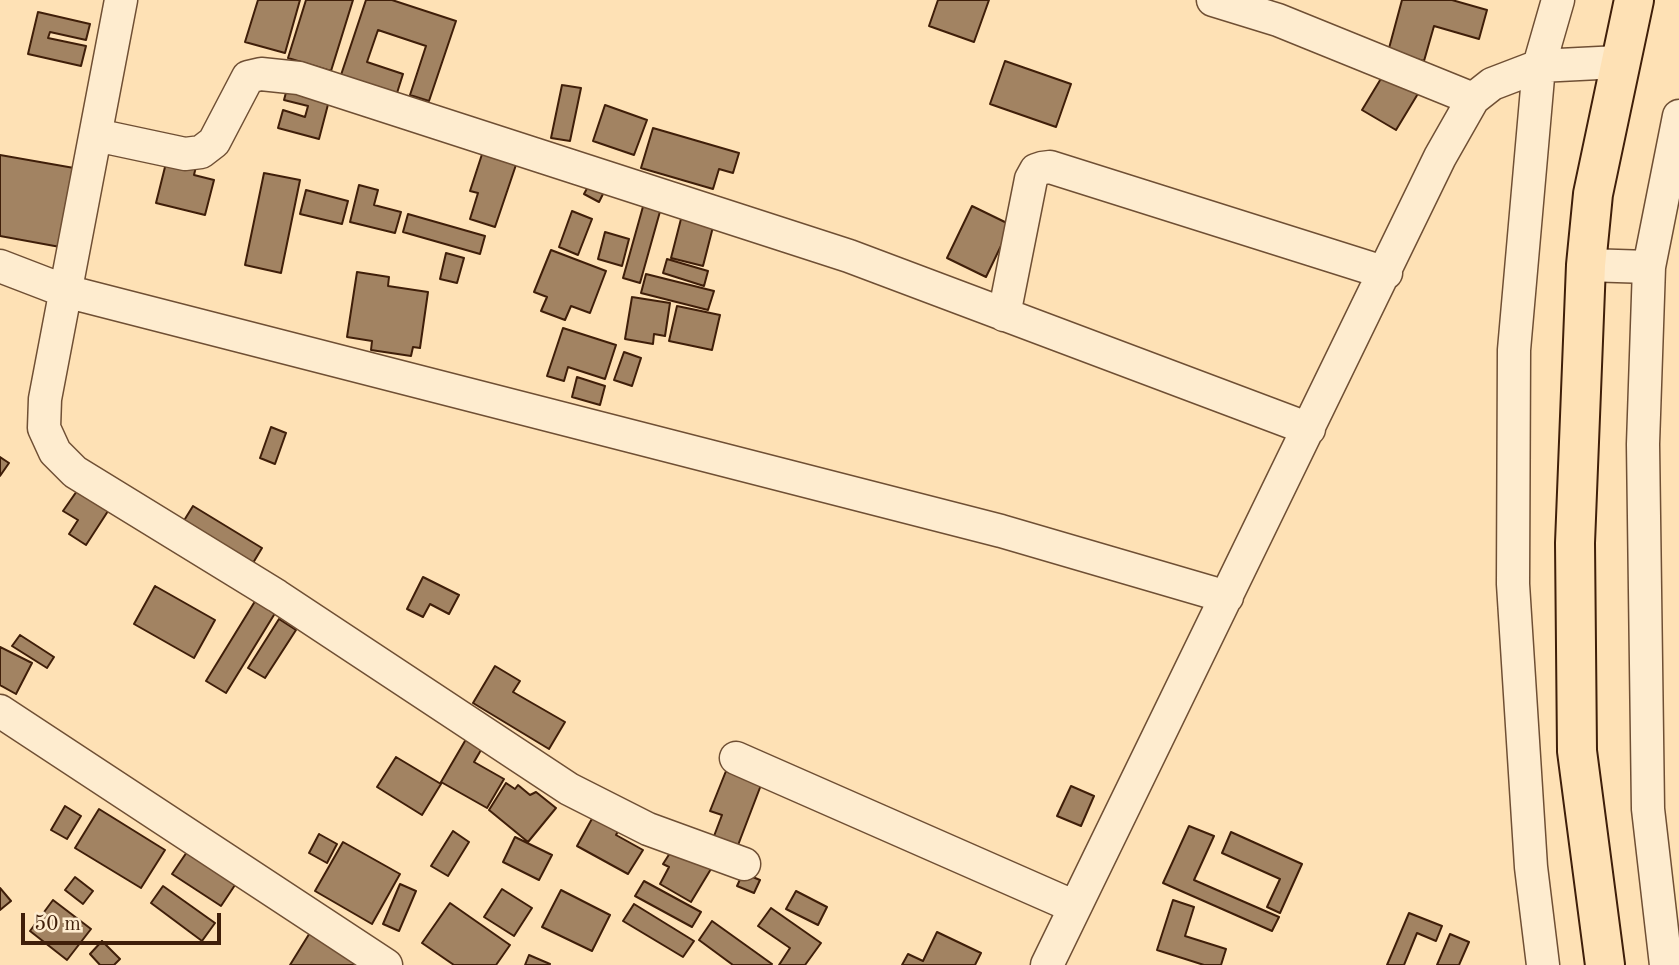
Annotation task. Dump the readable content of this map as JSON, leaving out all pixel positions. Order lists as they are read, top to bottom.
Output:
{
  "scale_bar": "50 m"
}
